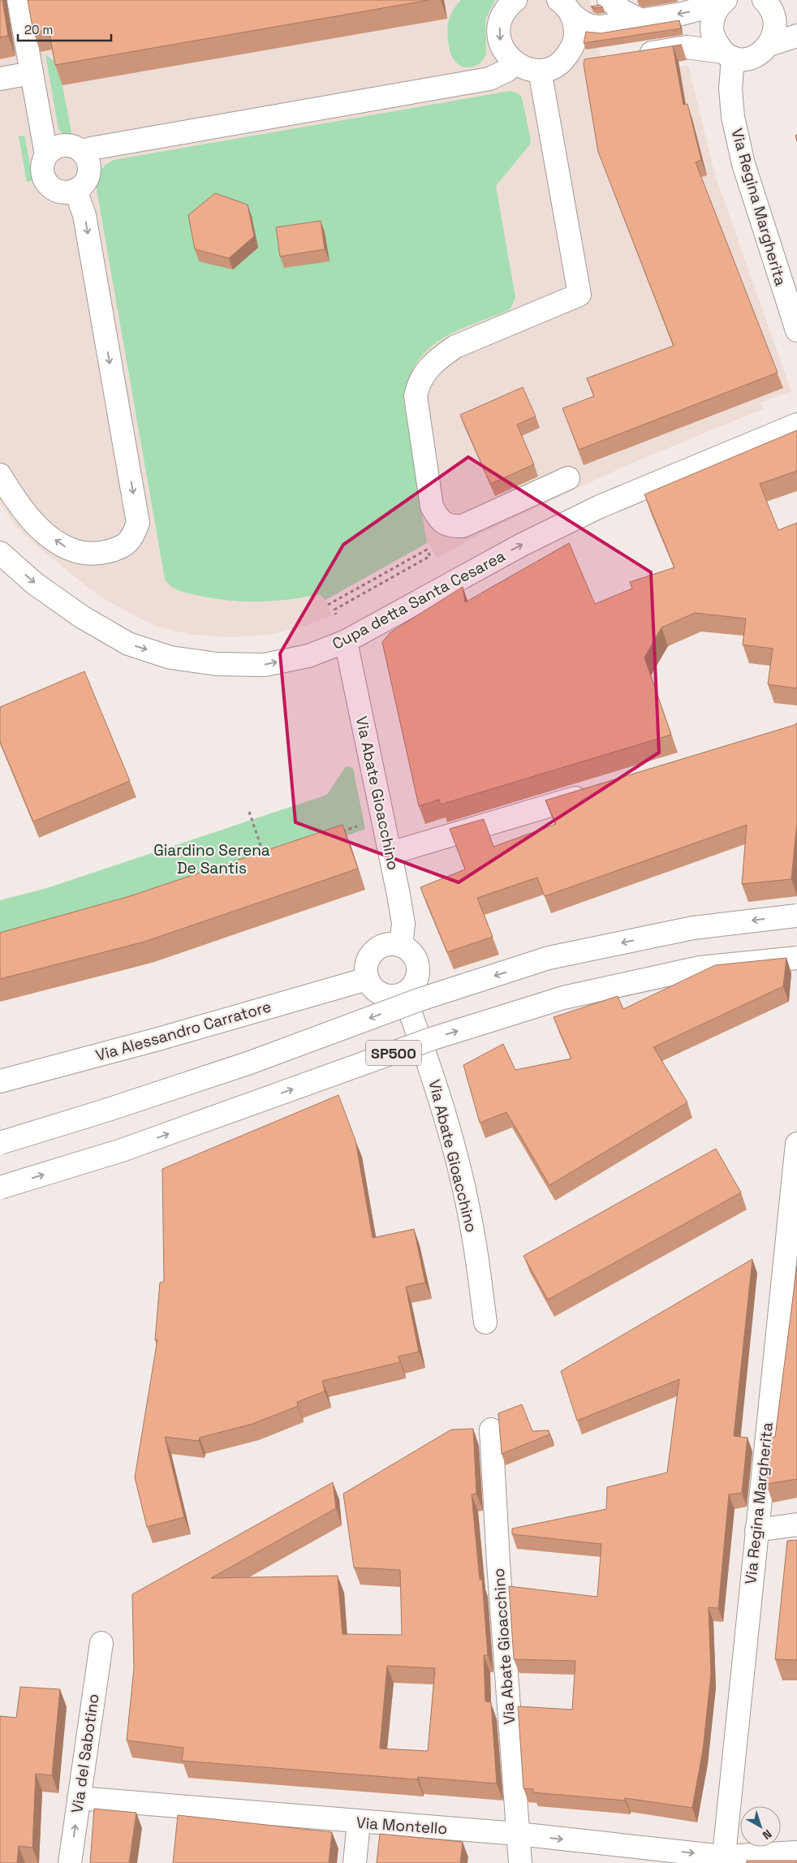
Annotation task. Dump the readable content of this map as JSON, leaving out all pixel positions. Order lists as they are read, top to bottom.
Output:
{
  "streets": {
    "main road": [
      "Via Regina Margherita",
      "Cupa detta Santa Cesarea",
      "Via Abate Gioacchino",
      "Via Alessandro Carratore",
      "SP500",
      "Via del Sabotino",
      "Via Montello"
    ]
  },
  "crossings": [
    ["Via Regina Margherita", "Via Montello"],
    ["Cupa detta Santa Cesarea", "Via Abate Gioacchino"],
    ["Via Abate Gioacchino", "Via Alessandro Carratore"],
    ["Via Abate Gioacchino", "Via Montello"],
    ["Via del Sabotino", "Via Montello"]
  ],
  "one_way": ["Cupa detta Santa Cesarea"],
  "parks": ["Giardino Serena De Santis"],
  "scale_bar": "20 m",
  "north": "bottom right"
}
